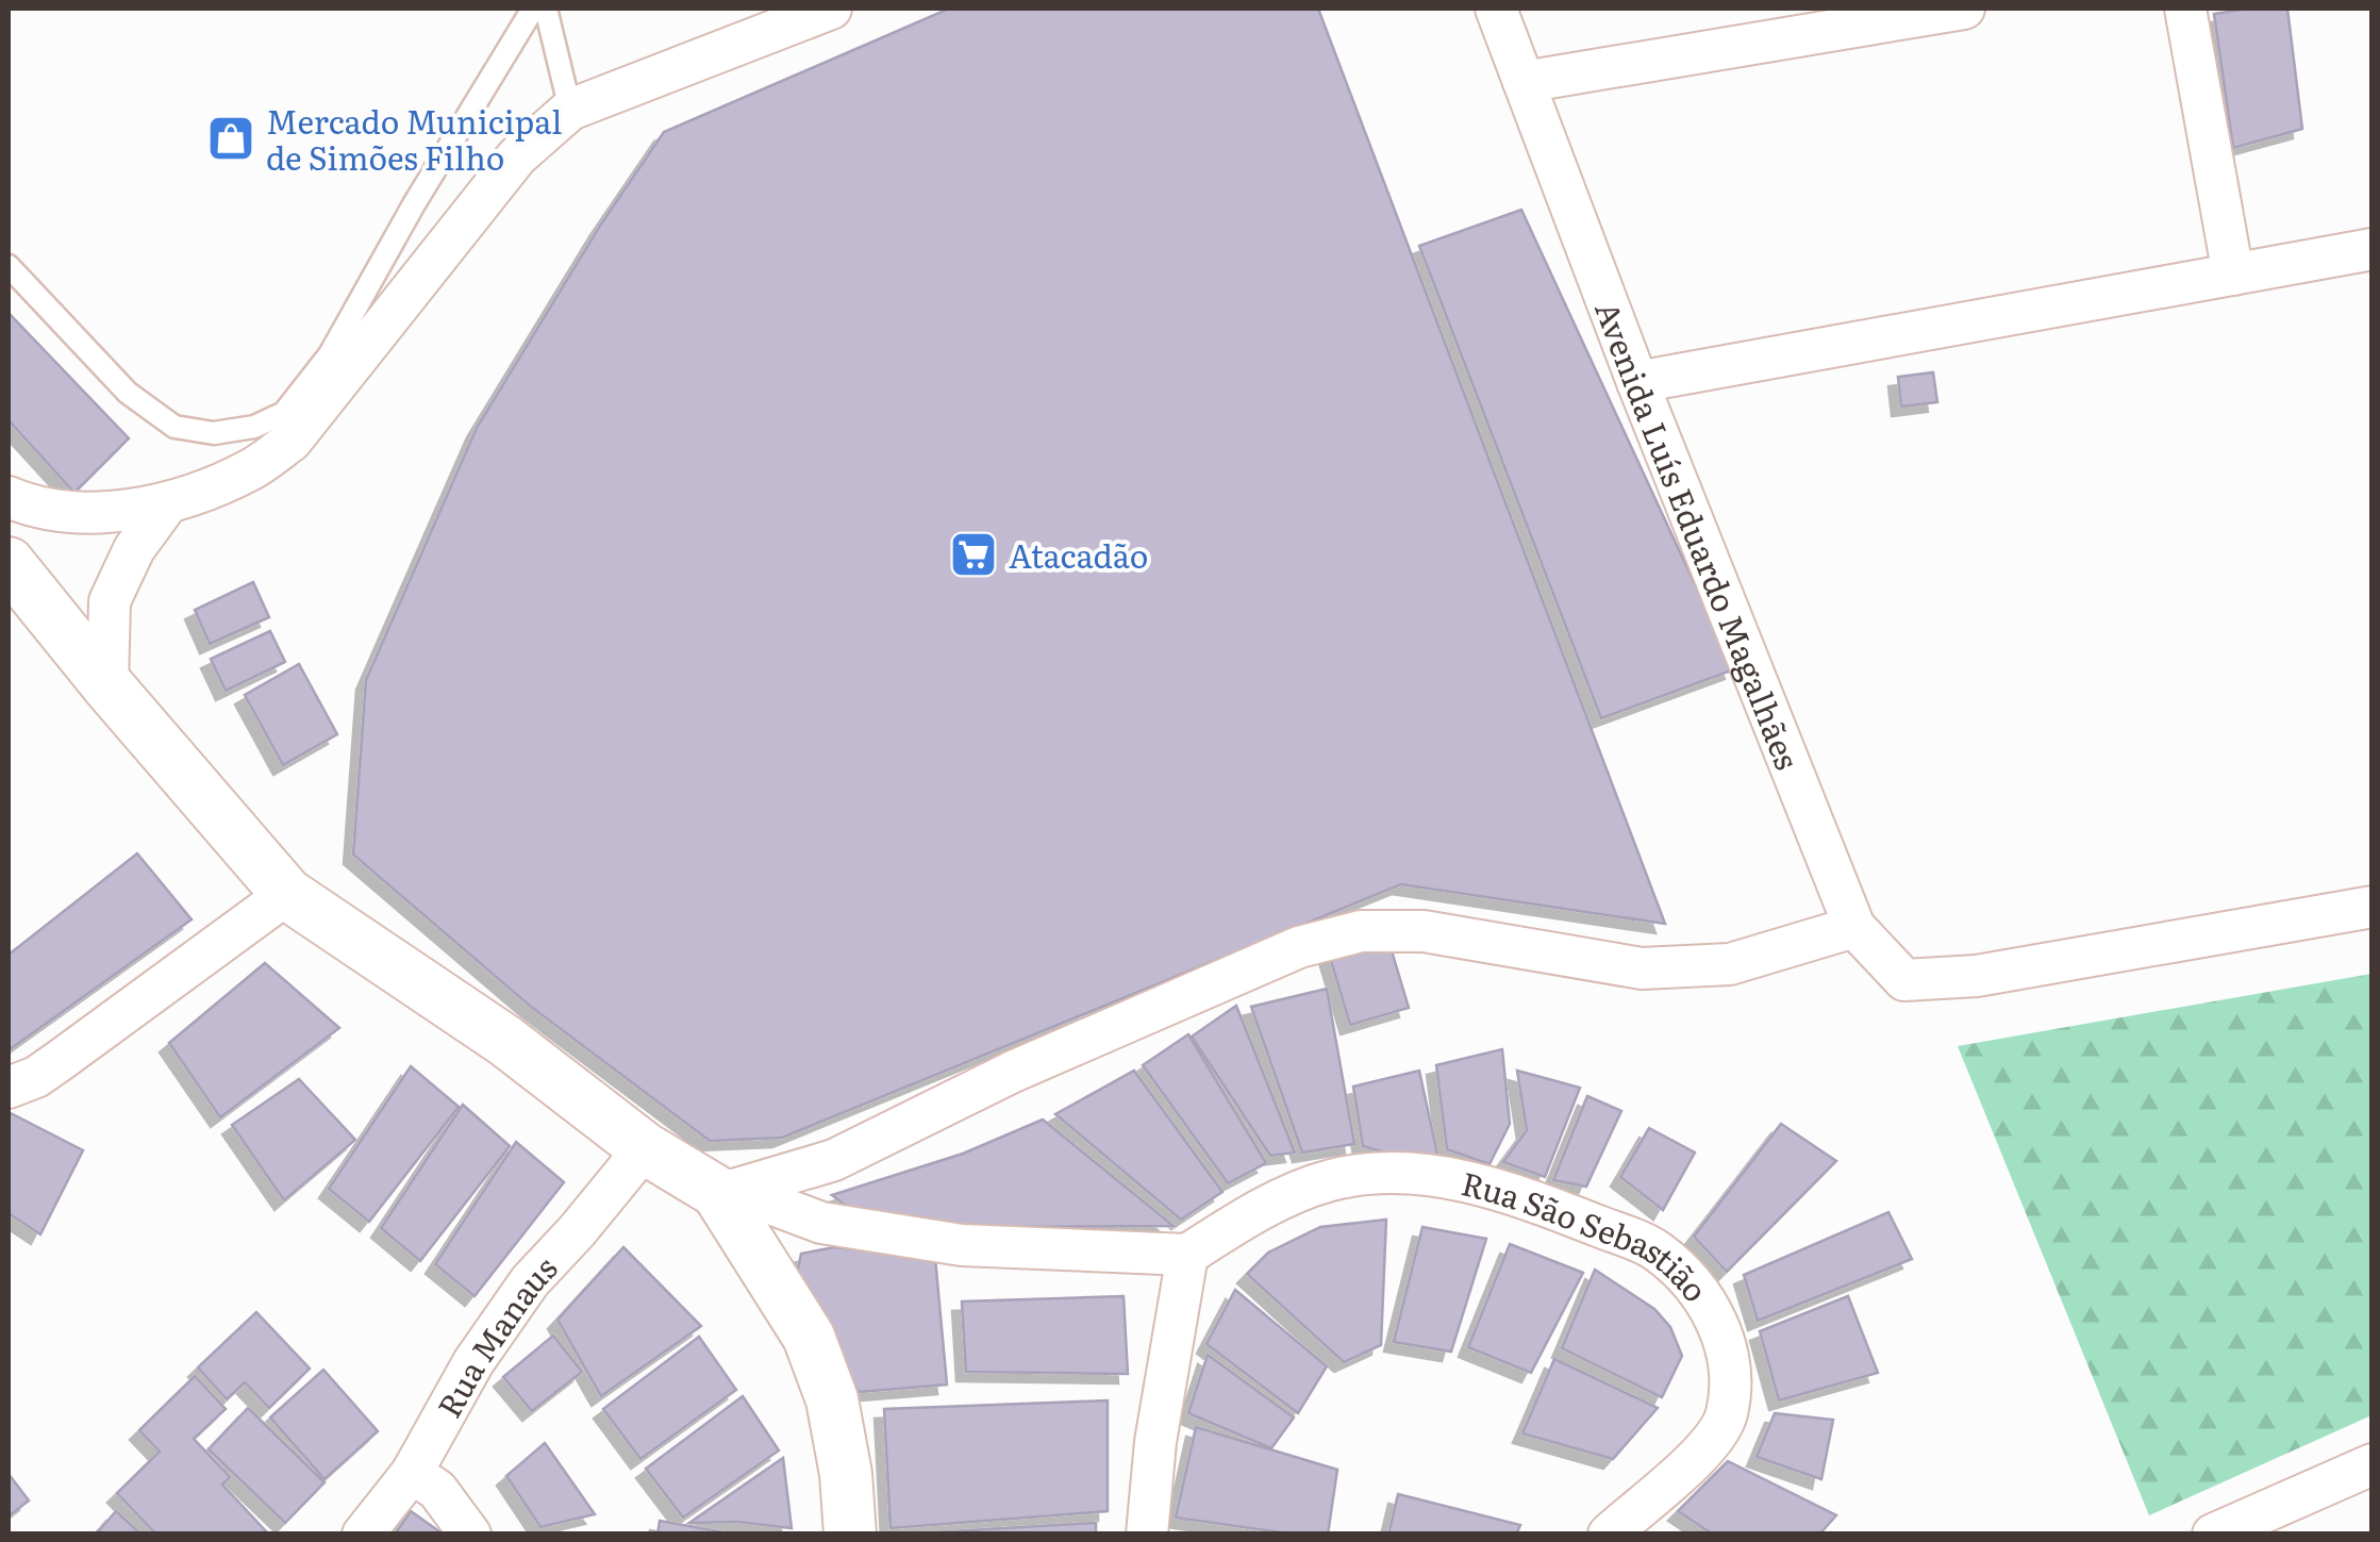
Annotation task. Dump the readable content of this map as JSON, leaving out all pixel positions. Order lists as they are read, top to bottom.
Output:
{
  "streets": {
    "street": ["Avenida Luís Eduardo Magalhães", "Rua São Sebastião", "Rua Manaus"]
  },
  "places": {
    "shop": ["Mercado Municipal de Simões Filho"],
    "supermarket": ["Atacadão"]
  }
}
